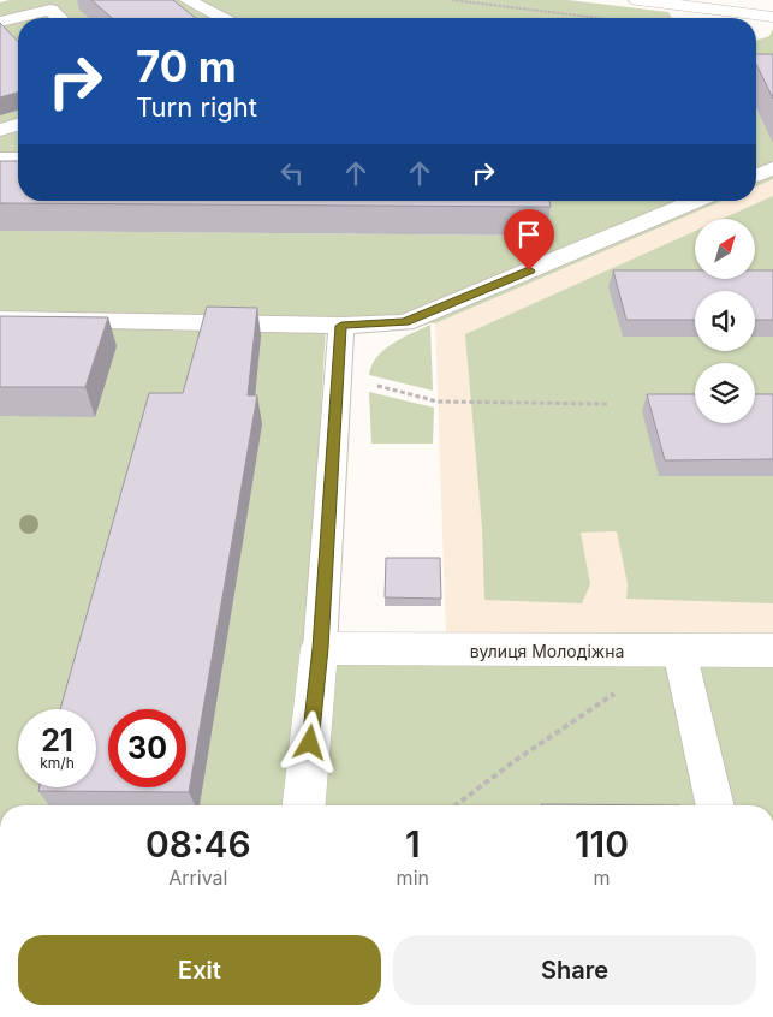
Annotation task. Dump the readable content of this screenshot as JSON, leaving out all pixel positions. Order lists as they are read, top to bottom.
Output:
{
  "streets": {
    "street": ["вулиця Молодіжна"]
  },
  "north": "top right",
  "page": {
    "turn": ["70 m", "Turn right"],
    "speed": "21 km/h",
    "limit": "30",
    "eta": [
      "08:46",
      "Arrival",
      "1",
      "min",
      "110",
      "m"
    ],
    "buttons": ["Exit", "Share"]
  }
}
